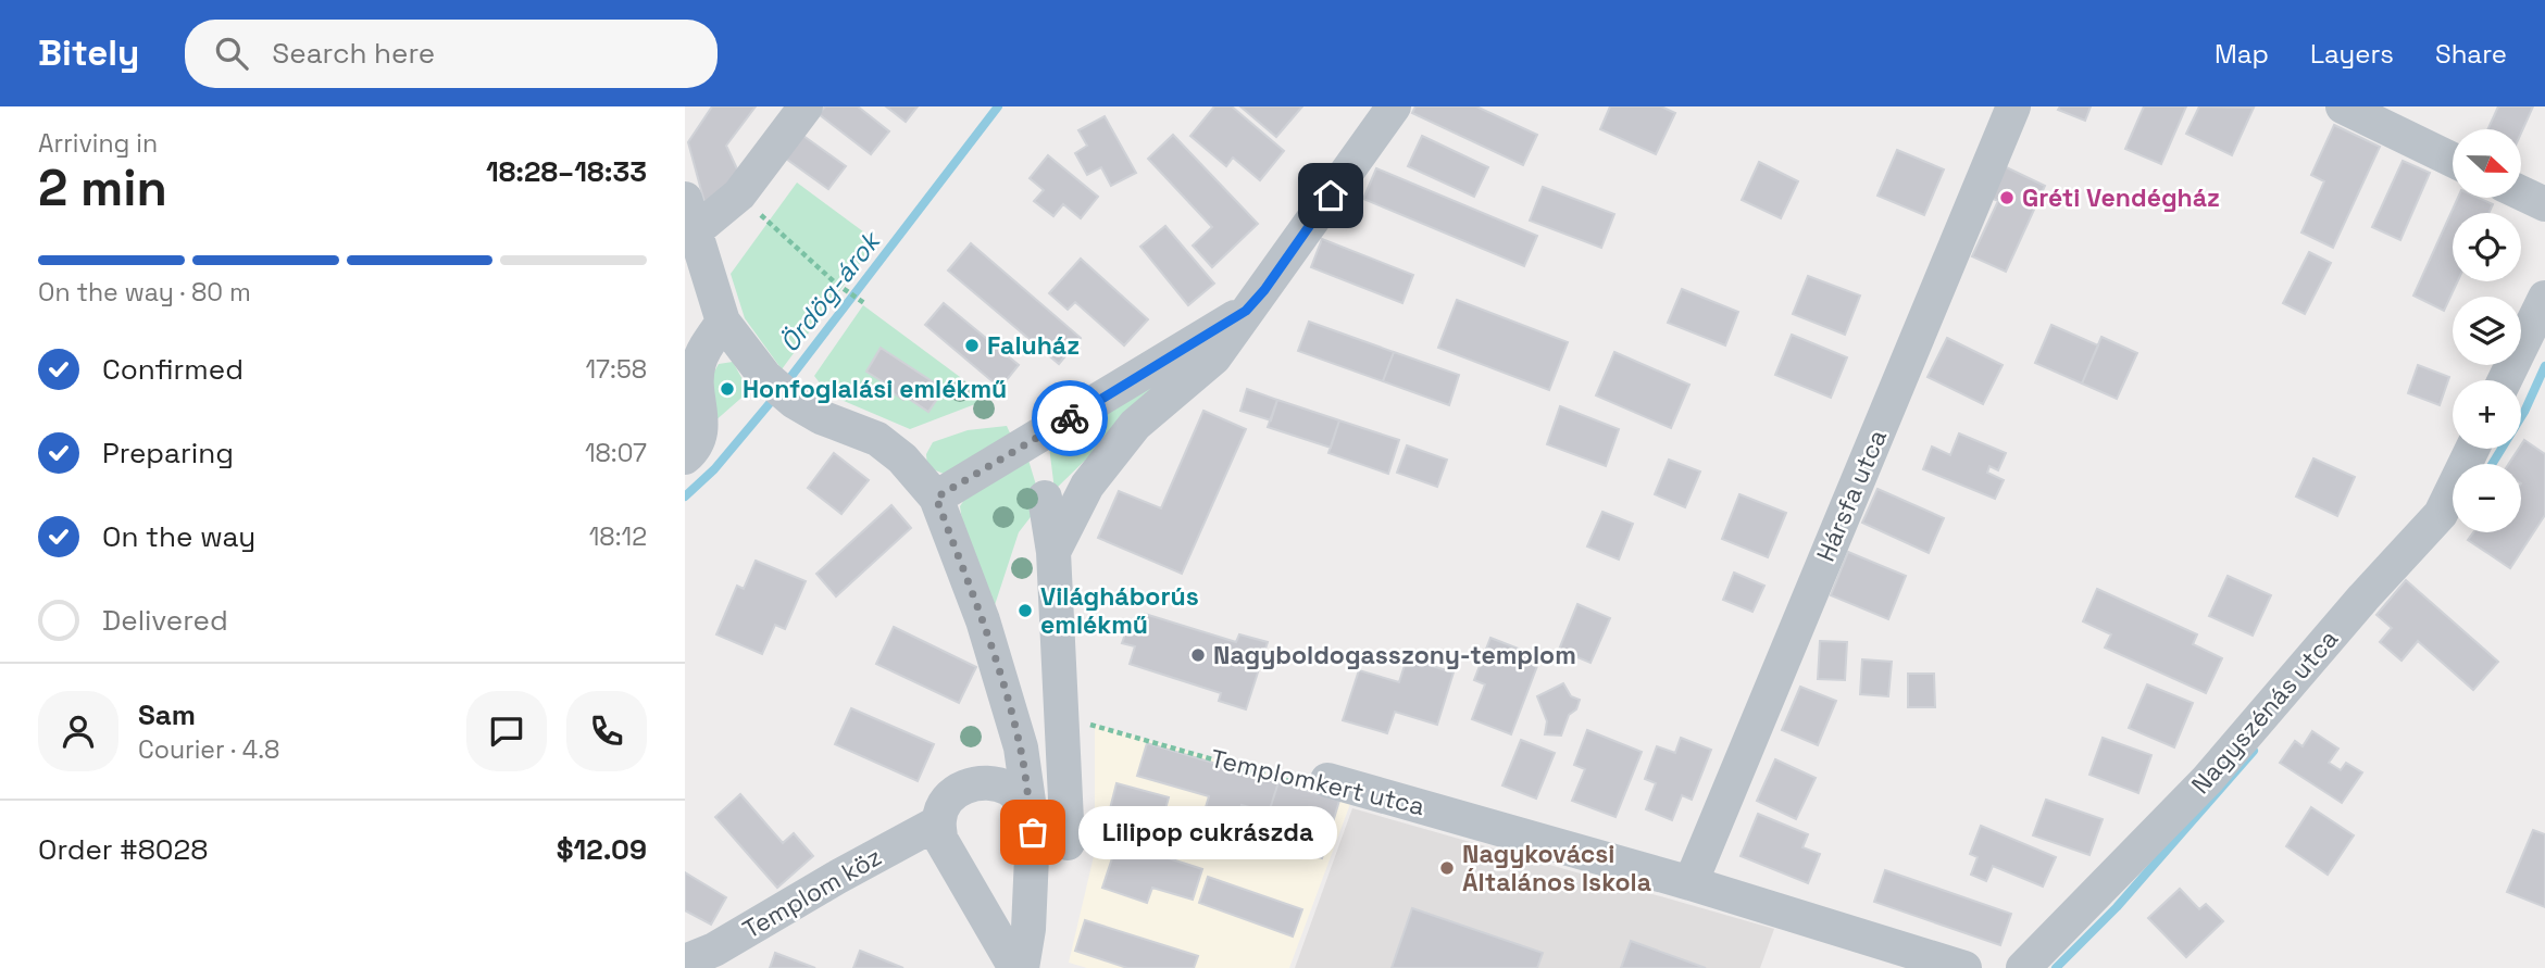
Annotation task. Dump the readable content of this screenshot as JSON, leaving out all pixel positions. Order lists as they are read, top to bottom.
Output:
{
  "streets": {
    "street": [
      "Hársfa utca",
      "Nagyszénás utca",
      "Templomkert utca",
      "Templom köz"
    ]
  },
  "crossings": [
    ["Hársfa utca", "Templomkert utca"]
  ],
  "water": ["Ördög-árok"],
  "places": [
    "Gréti Vendégház",
    "Faluház",
    "Honfoglalási emlékmű",
    "Világháborús emlékmű",
    "Nagyboldogasszony-templom",
    "Lilipop cukrászda",
    "Nagykovácsi Általános Iskola"
  ],
  "north": "right",
  "page": {
    "header": "Bitely",
    "search": "Search here",
    "nav": ["Map", "Layers", "Share"],
    "heading": ["2 min", "Arriving in", "18:28–18:33"],
    "panel": [
      "Sam",
      "Courier · 4.8",
      "Order #8028",
      "$12.09"
    ],
    "map_buttons": ["+", "−"],
    "bar": "On the way · 80 m",
    "list": [
      ["Confirmed", "17:58"],
      ["Preparing", "18:07"],
      ["On the way", "18:12"],
      "Delivered"
    ],
    "bubble": "Lilipop cukrászda"
  }
}
